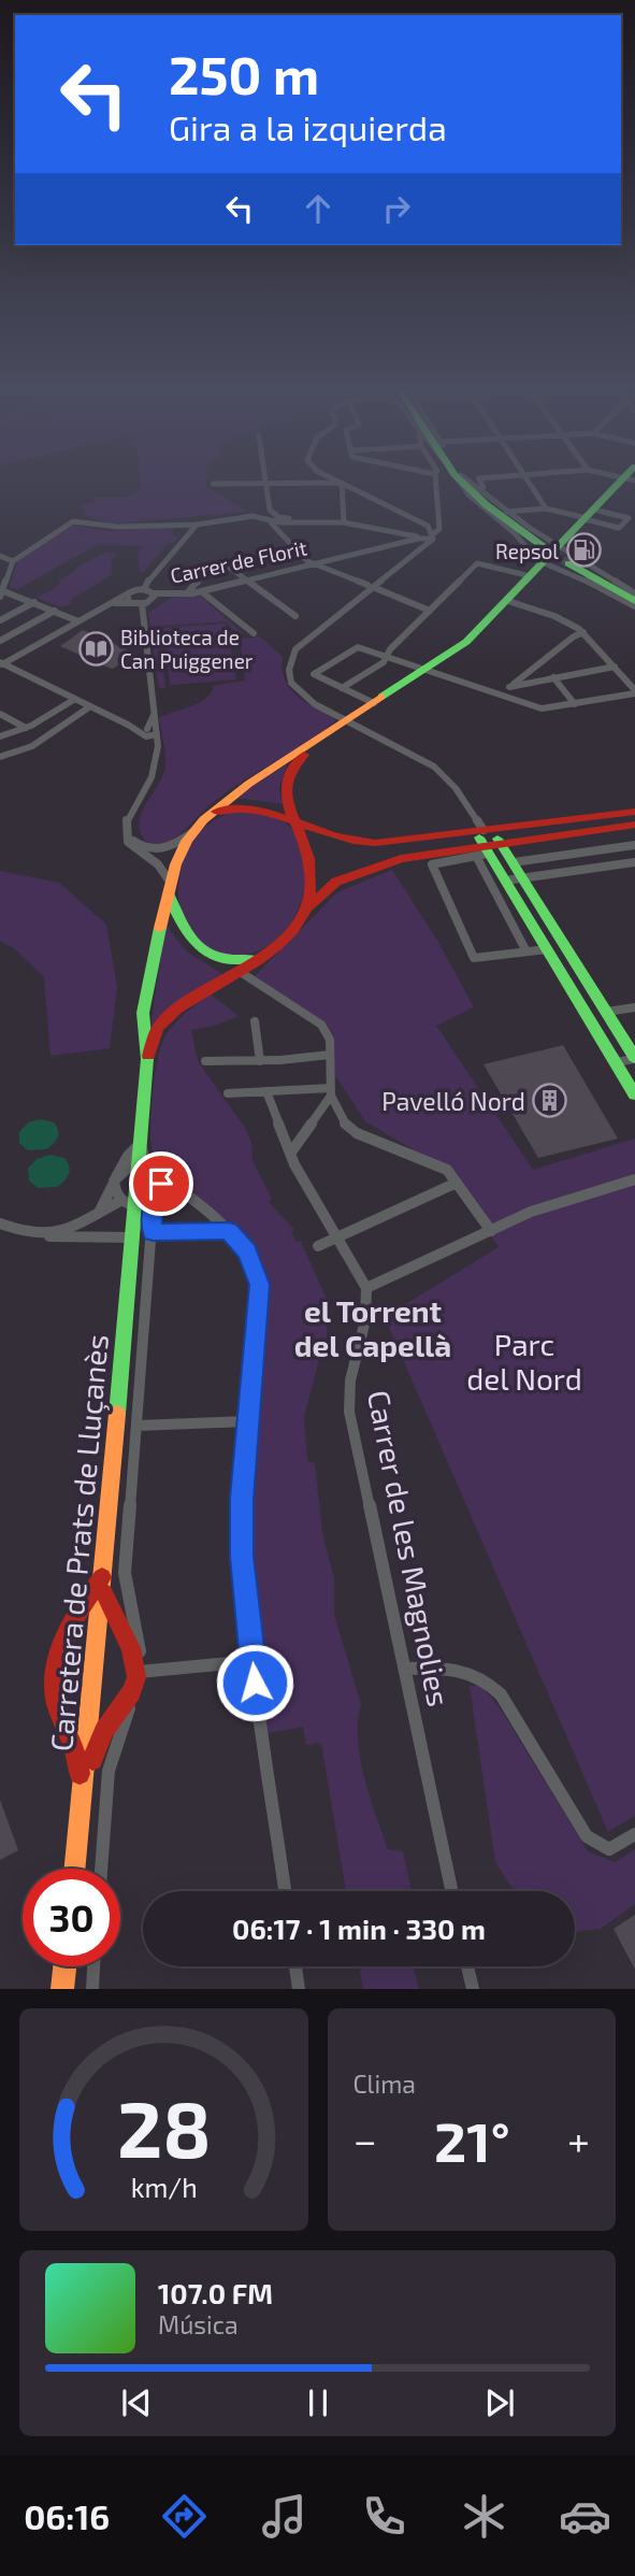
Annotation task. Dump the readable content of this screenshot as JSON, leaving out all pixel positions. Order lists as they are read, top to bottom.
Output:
{
  "streets": {
    "street": ["Carrer de Florit", "Carretera de Prats de Lluçanès", "Carrer de les Magnolies"]
  },
  "districts": ["el Torrent del Capellà"],
  "parks": ["Parc del Nord"],
  "places": {
    "fuel station": ["Repsol"],
    "library": ["Biblioteca de Can Puiggener"],
    "building": ["Pavelló Nord"]
  },
  "page": {
    "turn": ["250 m", "Gira a la izquierda"],
    "limit": "30",
    "trip": "06:17 · 1 min · 330 m",
    "tile": "Clima",
    "heat": ["−", "21°", "+"],
    "song": ["107.0 FM", "Música"],
    "tabs": "06:16",
    "gauge": ["28", "km/h"]
  }
}
